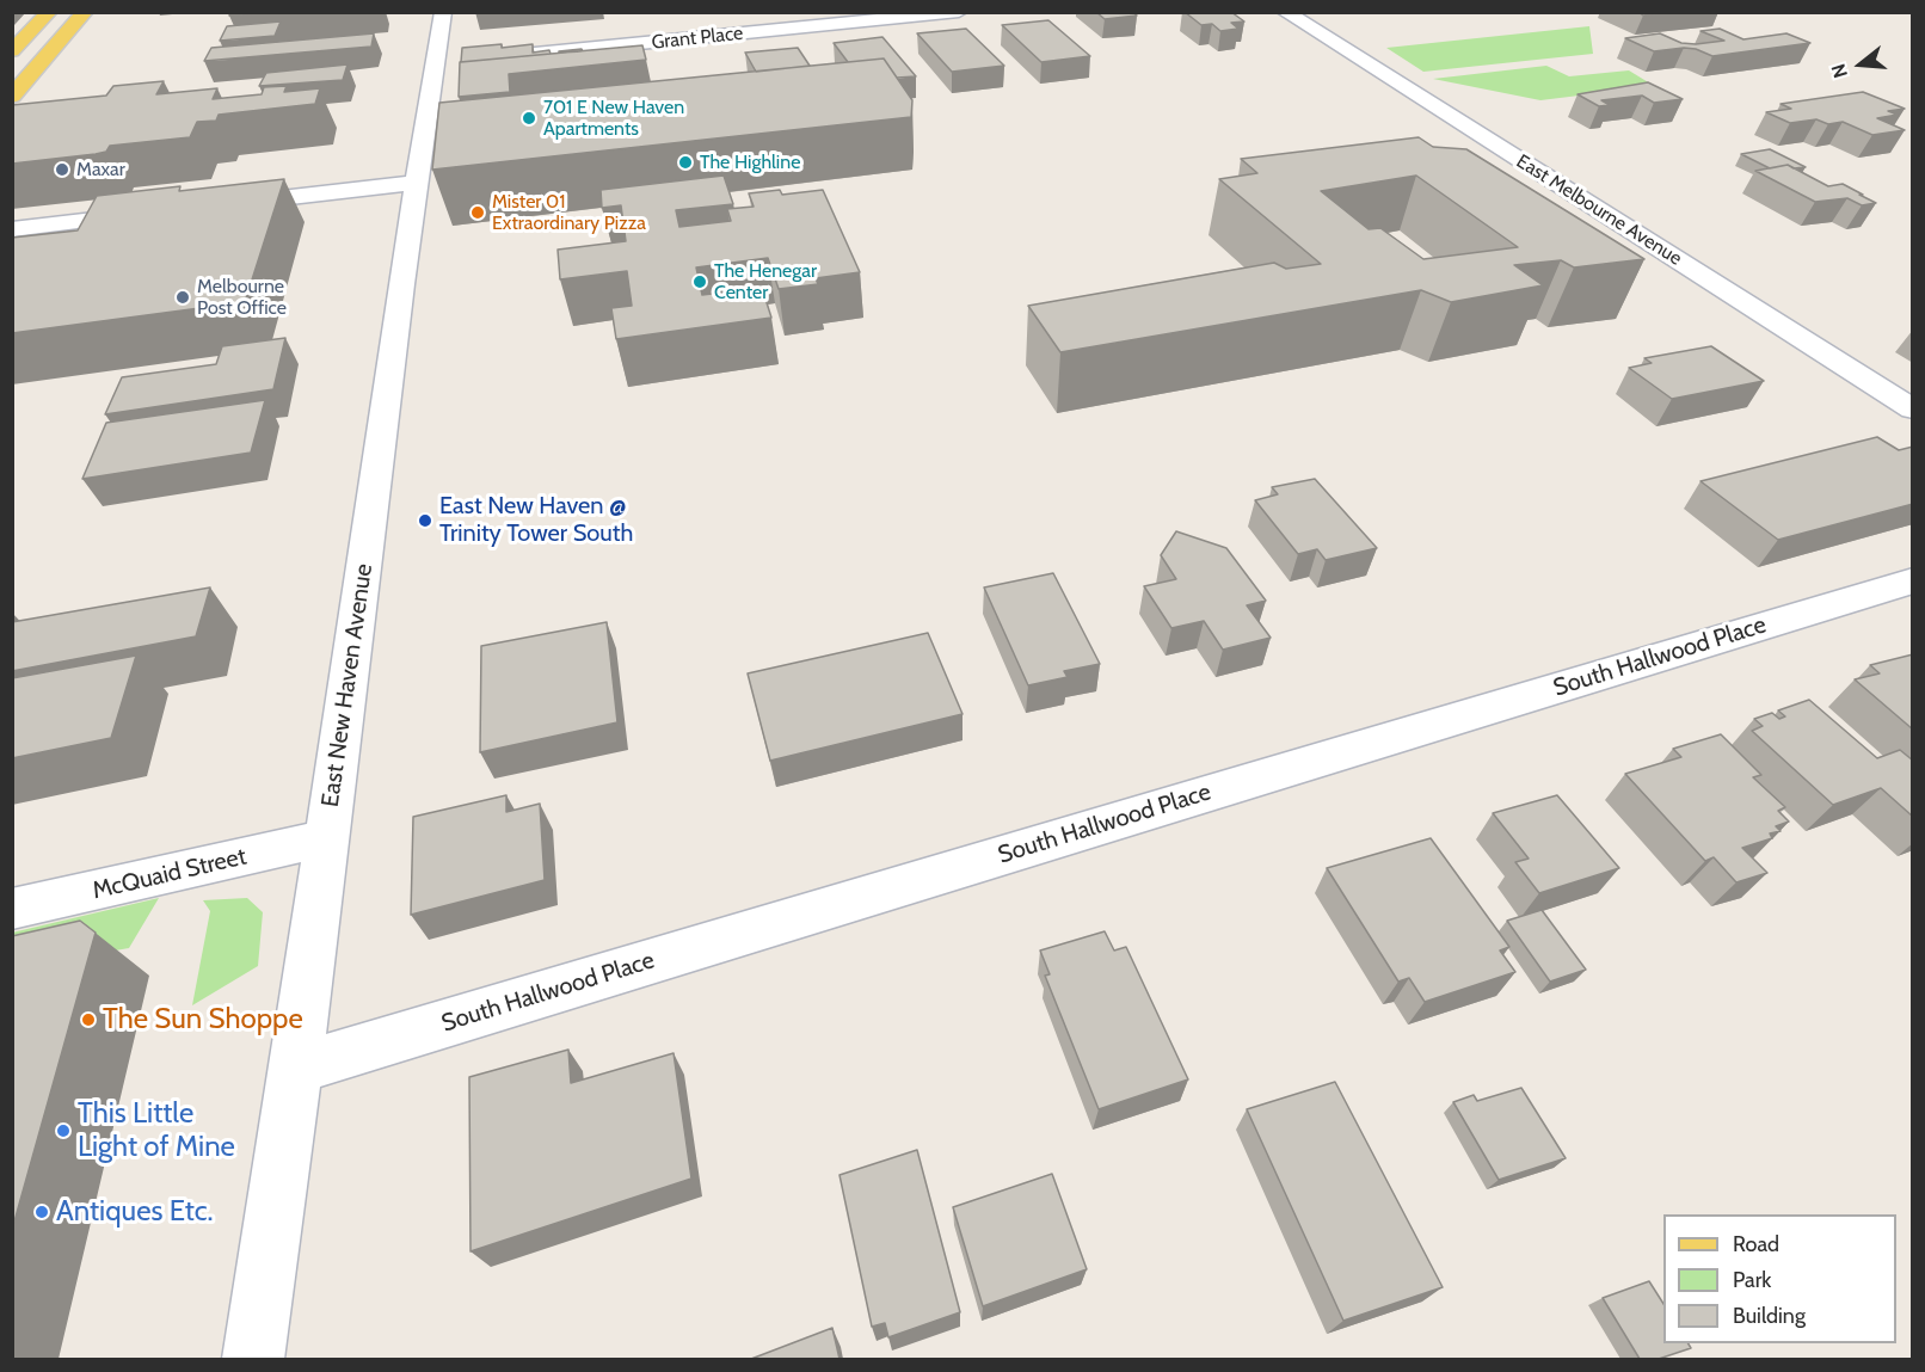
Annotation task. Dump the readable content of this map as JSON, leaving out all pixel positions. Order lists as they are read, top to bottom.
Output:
{
  "streets": {
    "street": [
      "Grant Place",
      "East Melbourne Avenue",
      "South Hallwood Place",
      "East New Haven Avenue",
      "McQuaid Street"
    ]
  },
  "crossings": [
    ["South Hallwood Place", "East New Haven Avenue"],
    ["East New Haven Avenue", "McQuaid Street"]
  ],
  "places": [
    "701 E New Haven Apartments",
    "The Highline",
    "Maxar",
    "Mister 01 Extraordinary Pizza",
    "The Henegar Center",
    "Melbourne Post Office",
    "East New Haven @ Trinity Tower South",
    "The Sun Shoppe",
    "This Little Light of Mine",
    "Antiques Etc."
  ],
  "legend": ["Road", "Park", "Building"],
  "north": "left"
}
